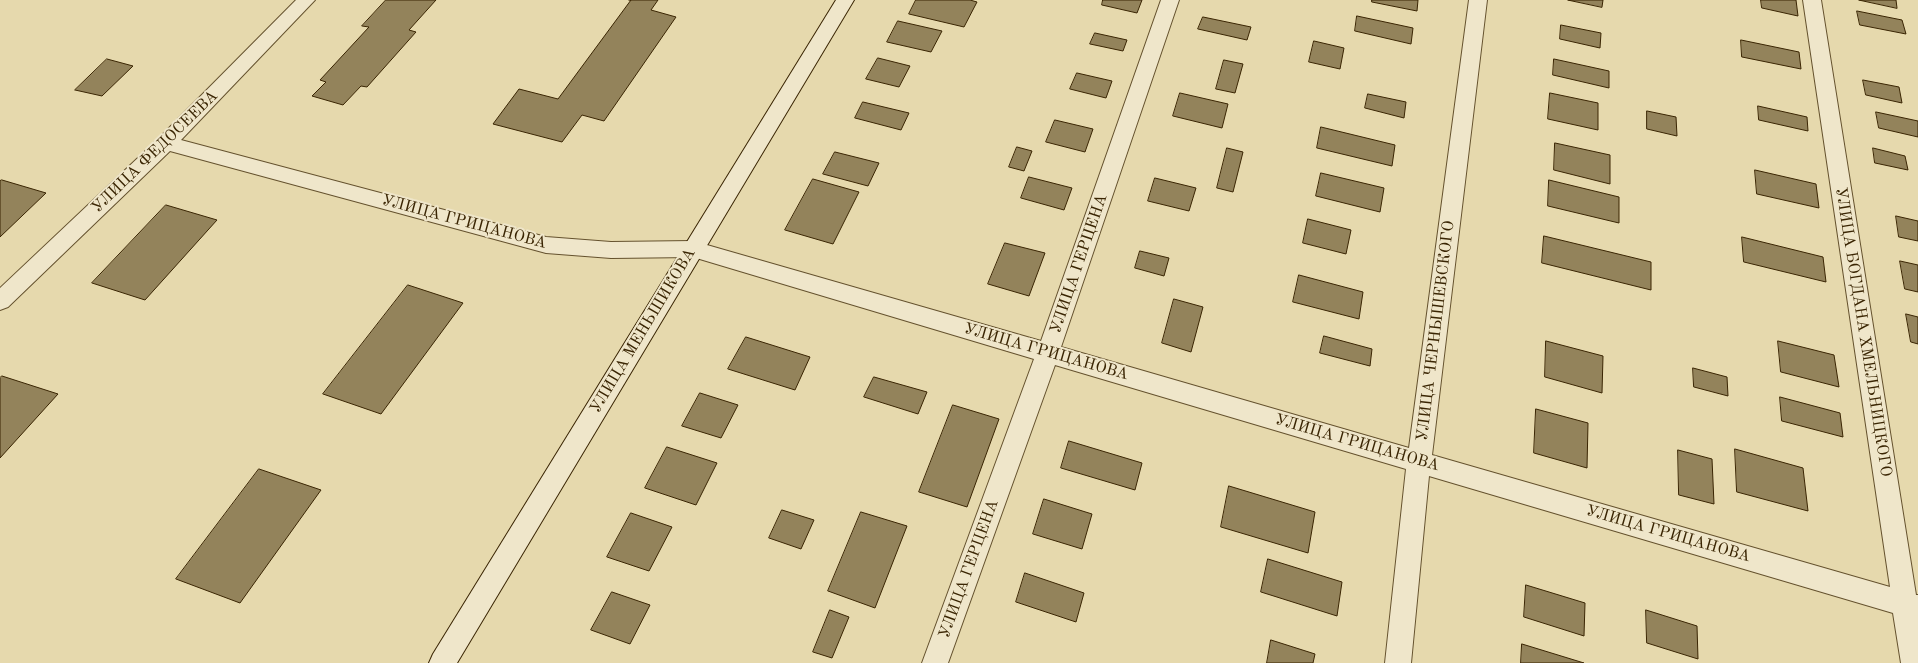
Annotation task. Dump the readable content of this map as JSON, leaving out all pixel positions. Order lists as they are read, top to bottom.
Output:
{
  "streets": {
    "street": [
      "УЛИЦА ФЕДОСЕЕВА",
      "УЛИЦА ГРИЦАНОВА",
      "УЛИЦА ГЕРЦЕНА",
      "УЛИЦА МЕНЬШИКОВА",
      "УЛИЦА ЧЕРНЫШЕВСКОГО",
      "УЛИЦА БОГДАНА ХМЕЛЬНИЦКОГО"
    ]
  },
  "crossings": [
    ["УЛИЦА ФЕДОСЕЕВА", "УЛИЦА ГРИЦАНОВА"],
    ["УЛИЦА ГРИЦАНОВА", "УЛИЦА ГЕРЦЕНА"],
    ["УЛИЦА ГРИЦАНОВА", "УЛИЦА МЕНЬШИКОВА"],
    ["УЛИЦА ГРИЦАНОВА", "УЛИЦА ЧЕРНЫШЕВСКОГО"],
    ["УЛИЦА ГРИЦАНОВА", "УЛИЦА БОГДАНА ХМЕЛЬНИЦКОГО"]
  ]
}
